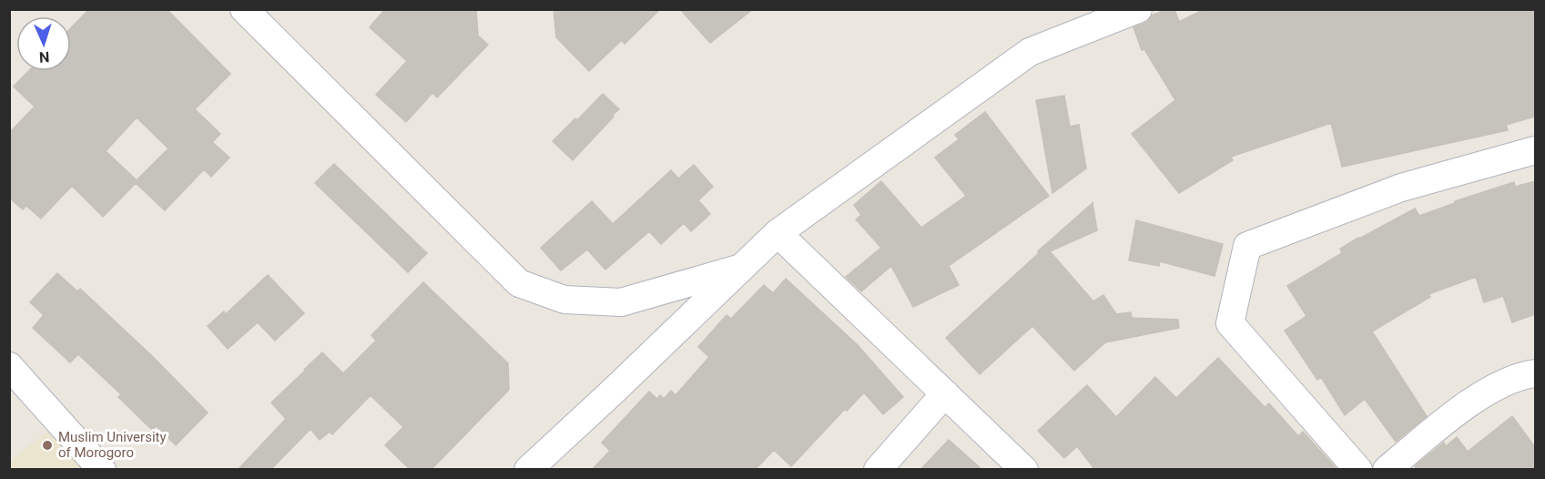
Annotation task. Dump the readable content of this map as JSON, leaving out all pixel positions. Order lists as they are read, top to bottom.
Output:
{
  "places": ["Muslim University of Morogoro"],
  "north": "bottom"
}
